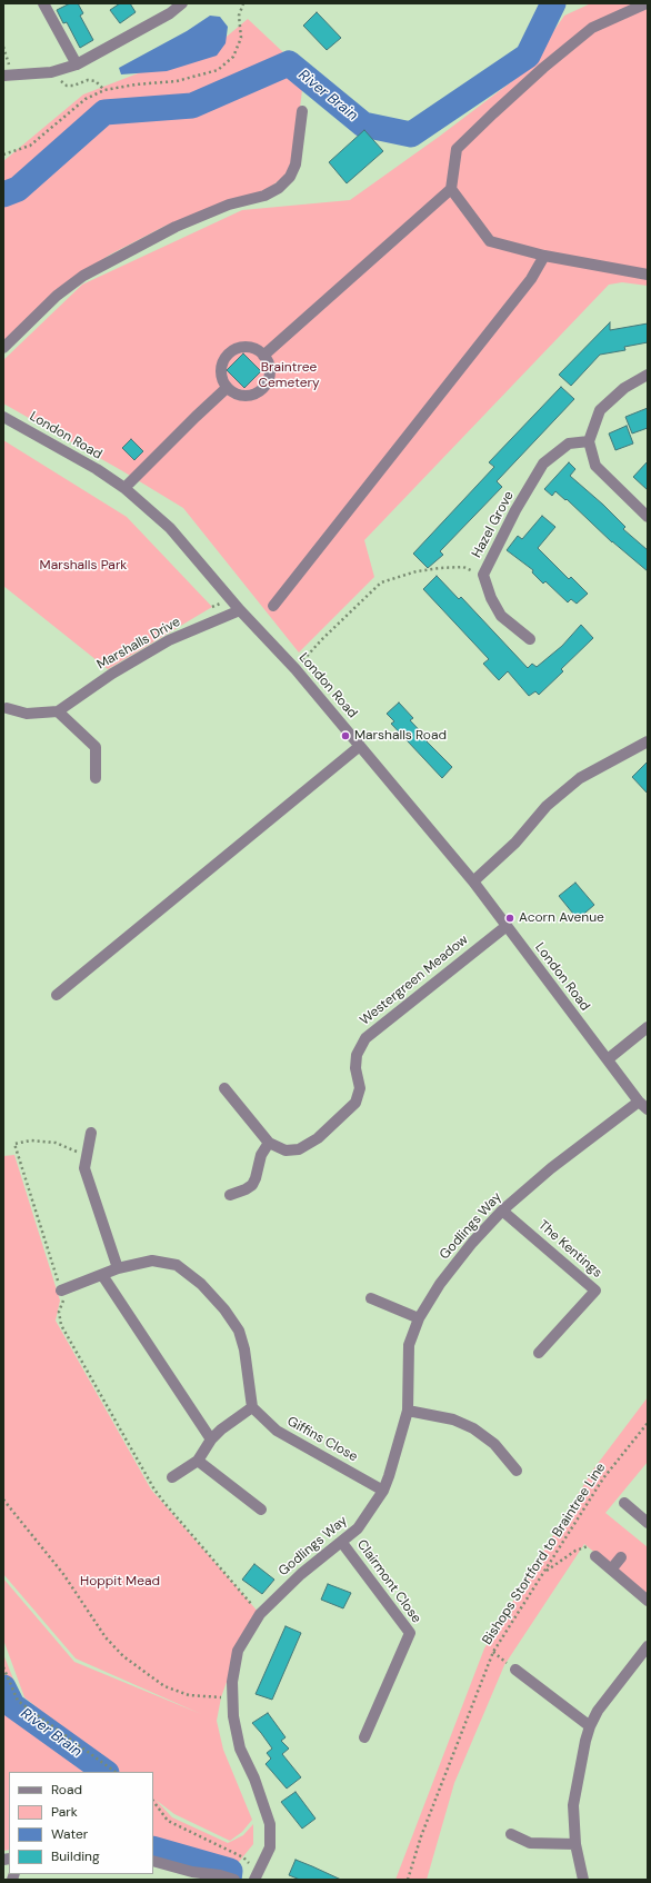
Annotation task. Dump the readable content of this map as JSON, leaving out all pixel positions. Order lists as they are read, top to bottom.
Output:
{
  "streets": {
    "street": [
      "London Road",
      "Hazel Grove",
      "Marshalls Drive",
      "Westergreen Meadow",
      "Godlings Way",
      "The Kentings",
      "Giffins Close",
      "Clairmont Close"
    ],
    "path": ["Bishops Stortford to Braintree Line"]
  },
  "crossings": [
    ["London Road", "Marshalls Drive"],
    ["London Road", "Westergreen Meadow"],
    ["London Road", "Godlings Way"],
    ["Godlings Way", "The Kentings"],
    ["Godlings Way", "Giffins Close"],
    ["Godlings Way", "Clairmont Close"]
  ],
  "water": ["River Brain"],
  "parks": ["Braintree Cemetery", "Marshalls Park", "Hoppit Mead"],
  "places": ["Marshalls Road", "Acorn Avenue"],
  "legend": [
    "Road",
    "Park",
    "Water",
    "Building"
  ]
}
